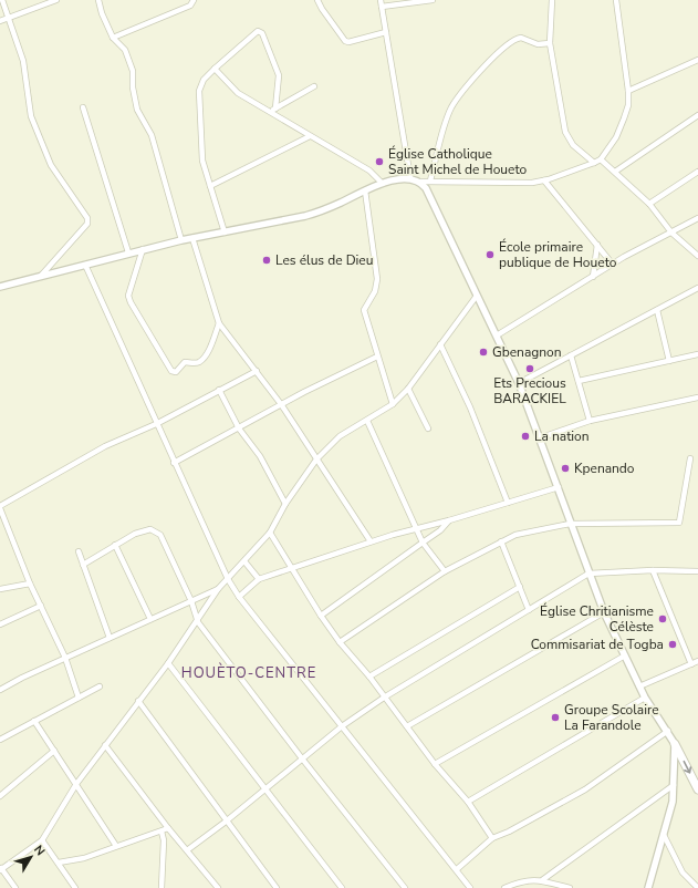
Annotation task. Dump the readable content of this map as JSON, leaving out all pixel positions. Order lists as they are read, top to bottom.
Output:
{
  "districts": ["HOUÈTO-CENTRE"],
  "places": [
    "Église Catholique Saint Michel de Houeto",
    "École primaire publique de Houeto",
    "Les élus de Dieu",
    "Gbenagnon",
    "Ets Precious BARACKIEL",
    "La nation",
    "Kpenando",
    "Église Chritianisme Célèste",
    "Commisariat de Togba",
    "Groupe Scolaire La Farandole"
  ],
  "north": "top right"
}
